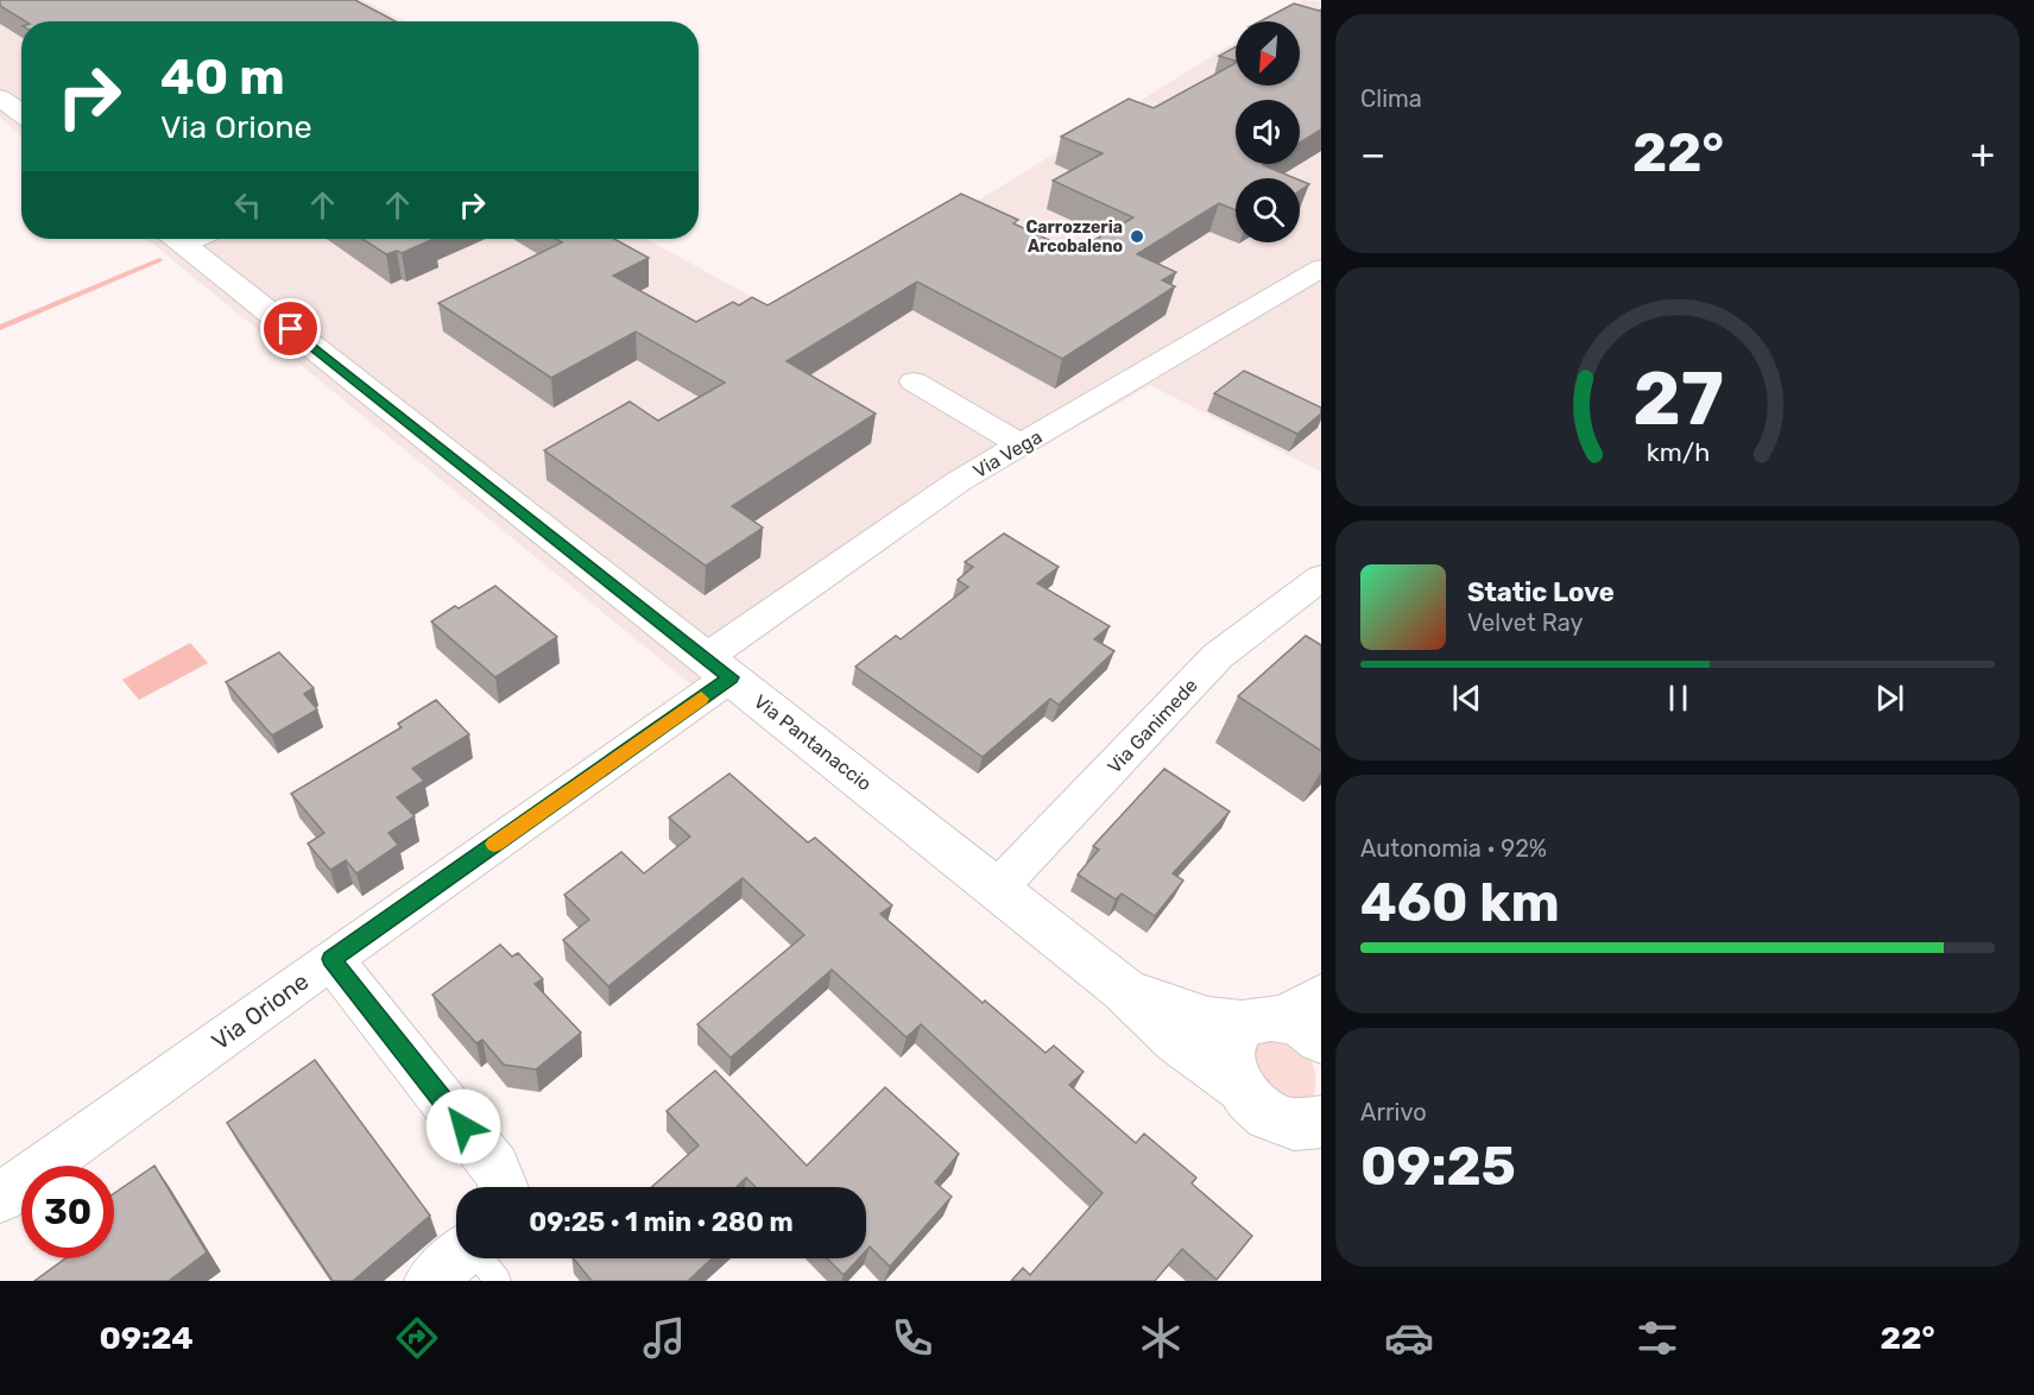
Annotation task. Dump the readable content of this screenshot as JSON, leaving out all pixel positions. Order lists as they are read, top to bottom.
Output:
{
  "streets": {
    "street": [
      "Via Vega",
      "Via Ganimede",
      "Via Pantanaccio",
      "Via Orione"
    ]
  },
  "crossings": [
    ["Via Vega", "Via Pantanaccio"],
    ["Via Vega", "Via Orione"],
    ["Via Ganimede", "Via Pantanaccio"],
    ["Via Pantanaccio", "Via Orione"]
  ],
  "places": ["Carrozzeria Arcobaleno"],
  "north": "bottom left",
  "page": {
    "tile": [
      "Clima",
      ["Autonomia · 92%", "460 km"],
      ["Arrivo", "09:25"]
    ],
    "turn": ["40 m", "Via Orione"],
    "heat": ["−", "22°", "+"],
    "song": ["Static Love", "Velvet Ray"],
    "limit": "30",
    "trip": "09:25 · 1 min · 280 m",
    "tabs": ["09:24", "22°"],
    "gauge": ["27", "km/h"]
  }
}
